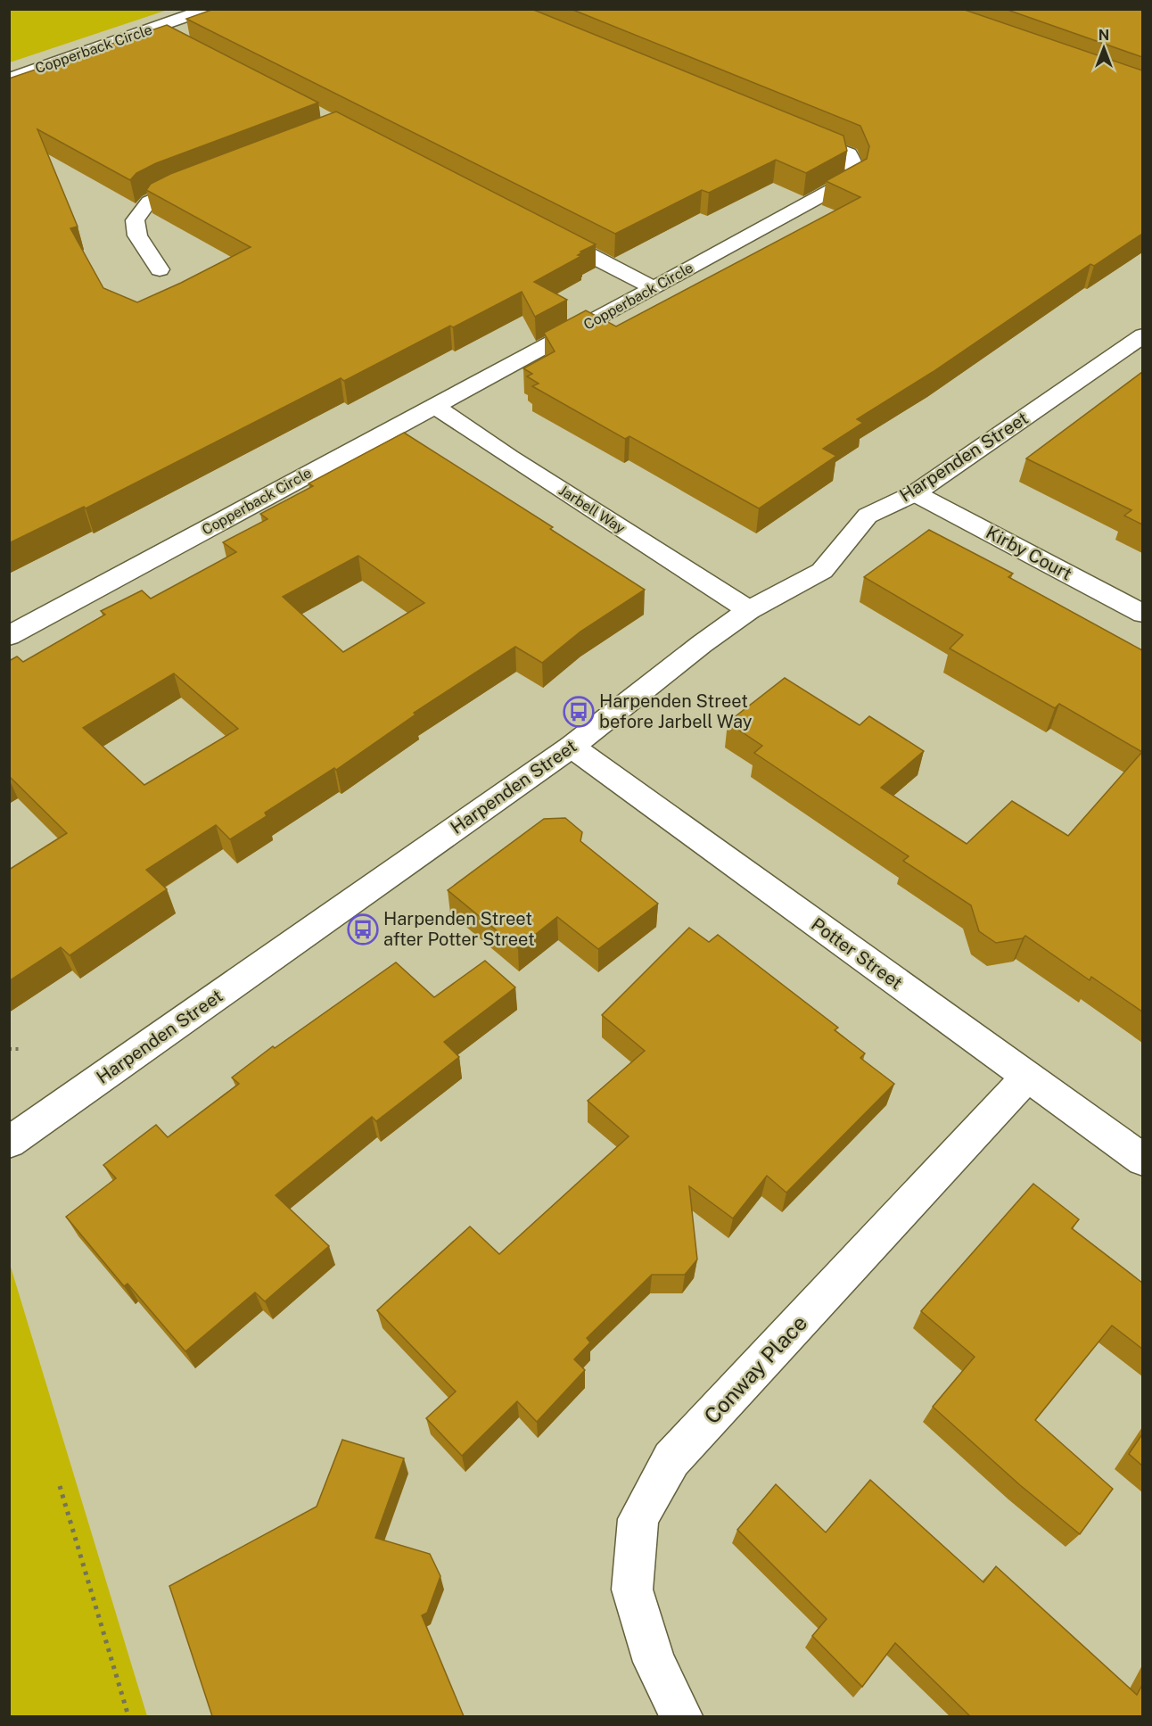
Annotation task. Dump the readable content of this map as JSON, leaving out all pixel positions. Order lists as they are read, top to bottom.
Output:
{
  "streets": {
    "street": [
      "Copperback Circle",
      "Harpenden Street",
      "Jarbell Way",
      "Kirby Court",
      "Potter Street",
      "Conway Place"
    ]
  },
  "crossings": [
    ["Copperback Circle", "Jarbell Way"],
    ["Harpenden Street", "Jarbell Way"],
    ["Harpenden Street", "Kirby Court"],
    ["Harpenden Street", "Potter Street"],
    ["Potter Street", "Conway Place"]
  ],
  "places": {
    "bus stop": ["Harpenden Street before Jarbell Way", "Harpenden Street after Potter Street"]
  },
  "north": "top"
}
